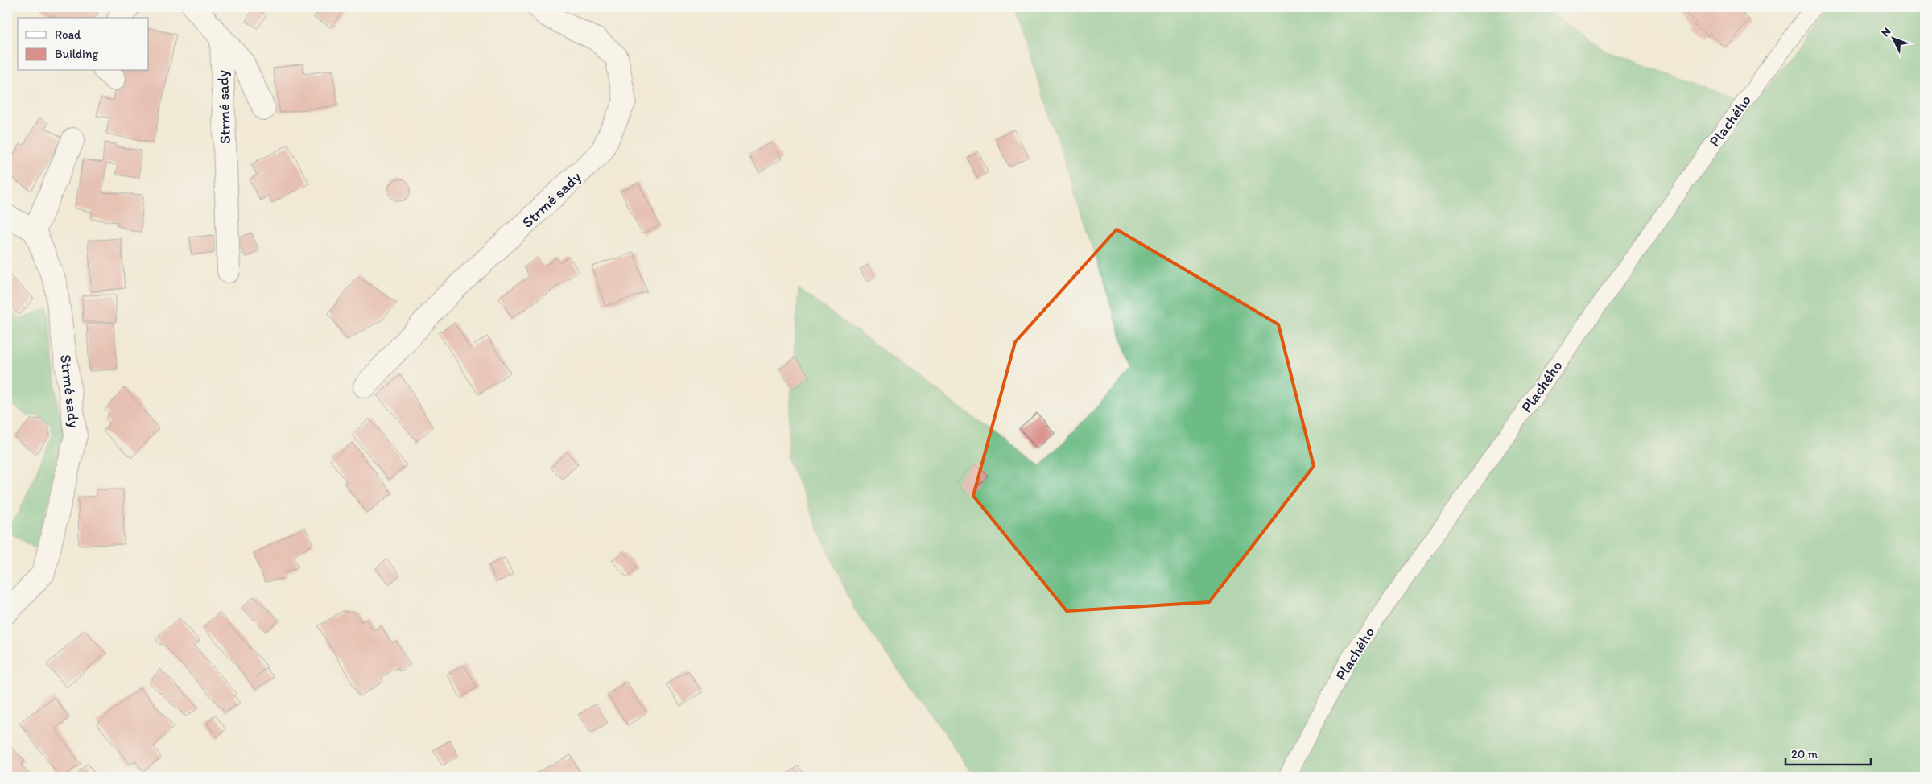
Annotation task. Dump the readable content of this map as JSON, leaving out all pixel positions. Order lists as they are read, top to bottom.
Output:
{
  "streets": {
    "street": ["Strmé sady"],
    "lane": ["Plachého"]
  },
  "legend": ["Road", "Building"],
  "scale_bar": "20 m",
  "north": "top left"
}
